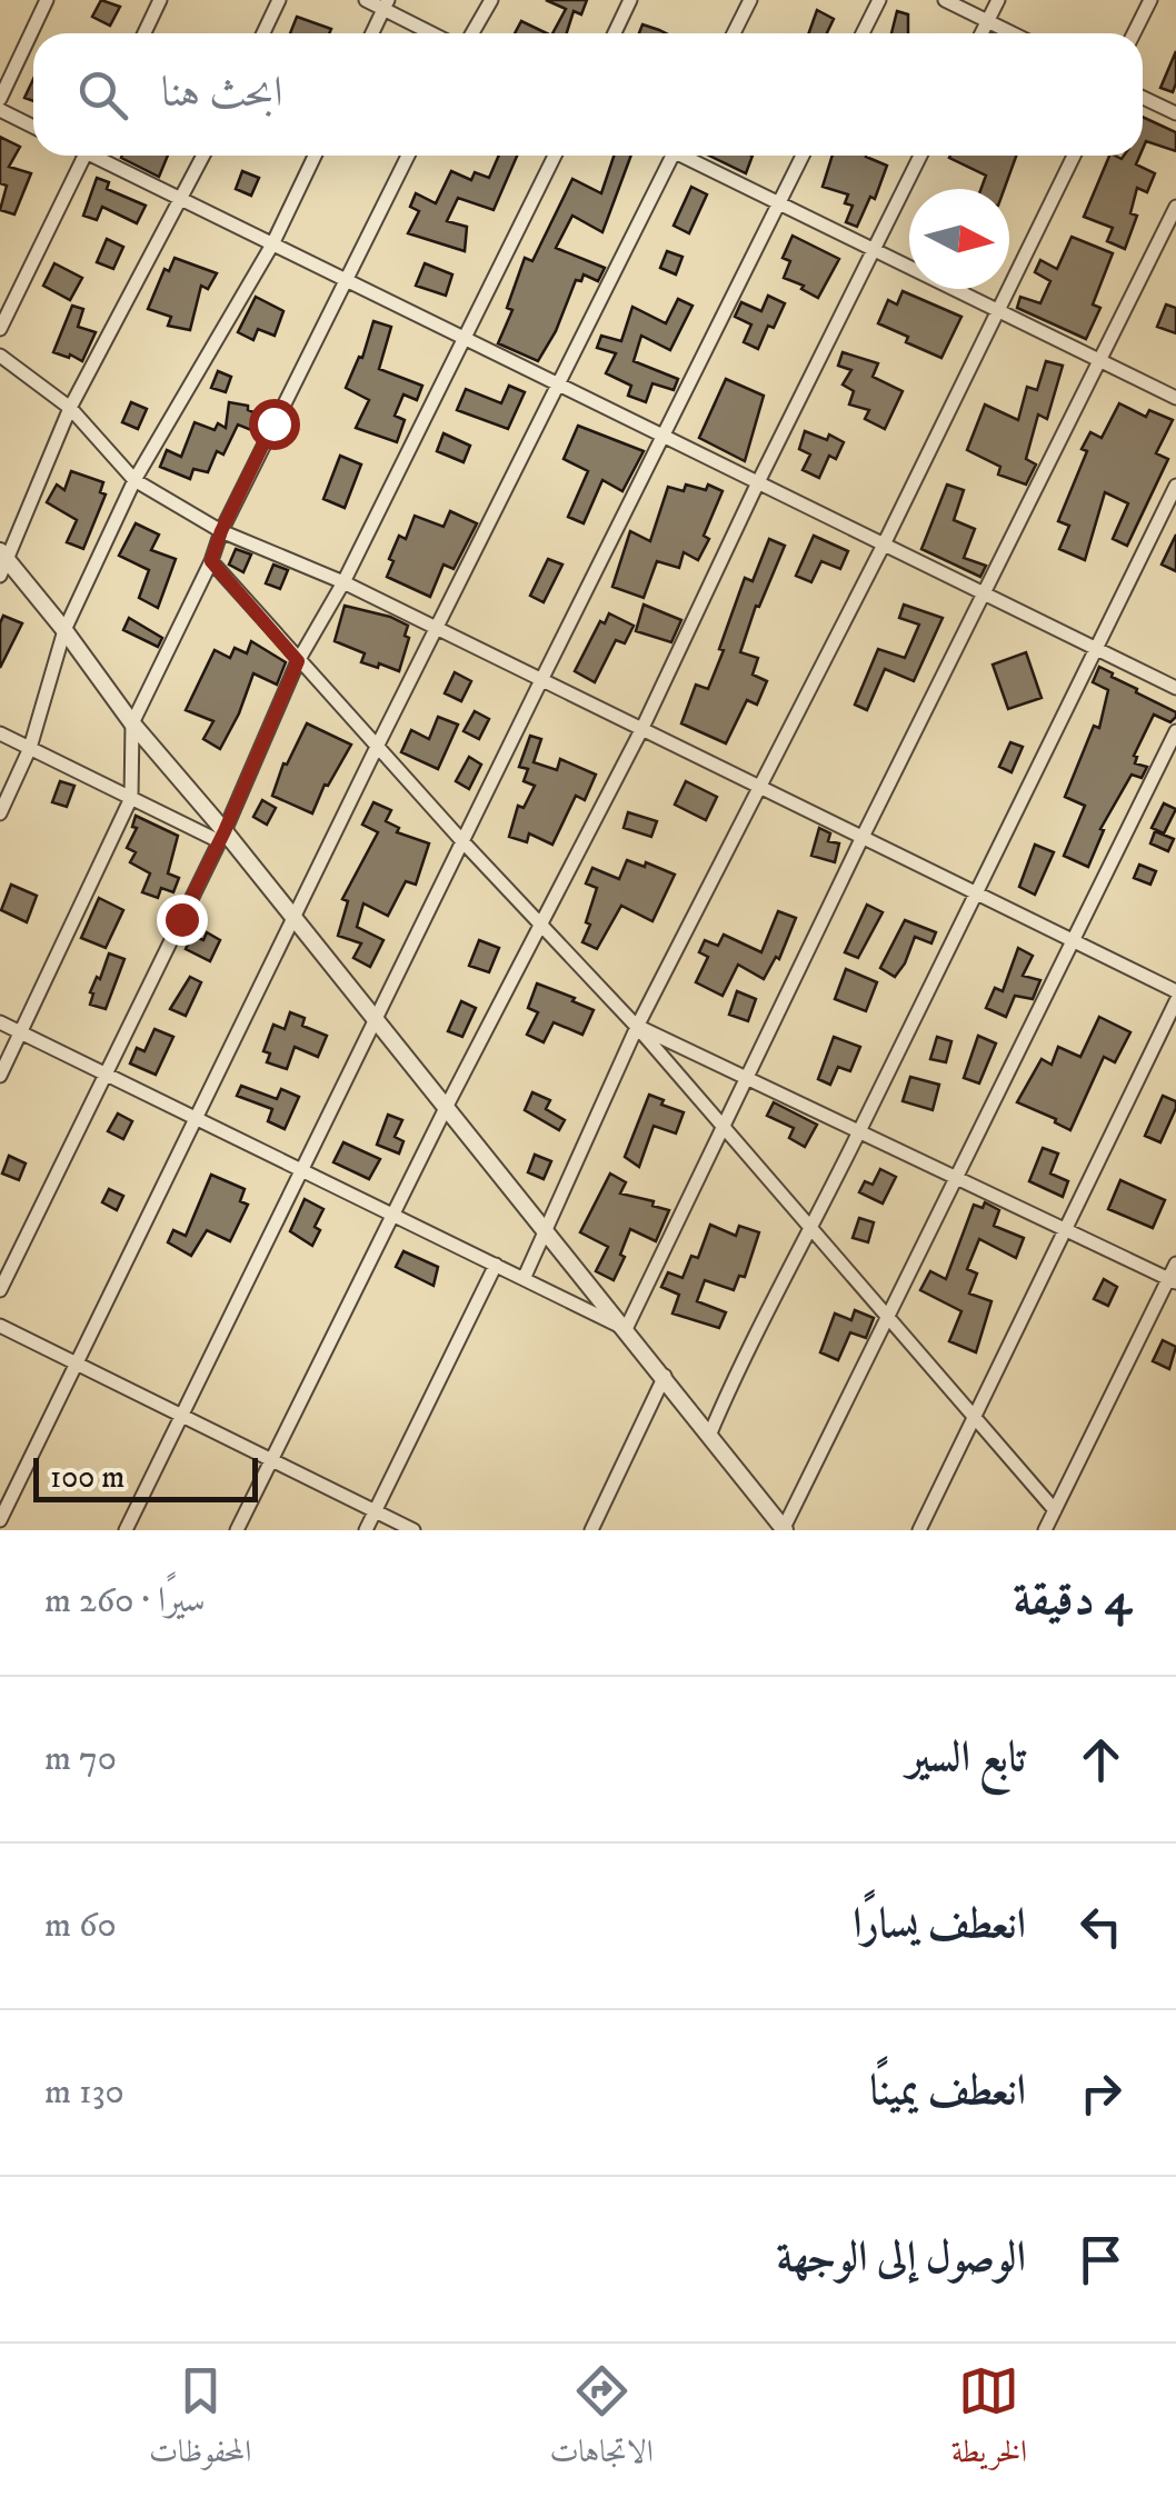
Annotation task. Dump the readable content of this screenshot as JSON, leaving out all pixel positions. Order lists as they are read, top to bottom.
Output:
{
  "scale_bar": "100 m",
  "north": "right",
  "page": {
    "search": "ابحث هنا",
    "scale": "100 m",
    "heading": ["4 دقيقة", "سيرًا · 260 m"],
    "list": [
      ["تابع السير", "70 m"],
      ["انعطف يسارًا", "60 m"],
      ["انعطف يمينًا", "130 m"],
      "الوصول إلى الوجهة"
    ],
    "nav": ["الخريطة", "الاتجاهات", "المحفوظات"]
  }
}
